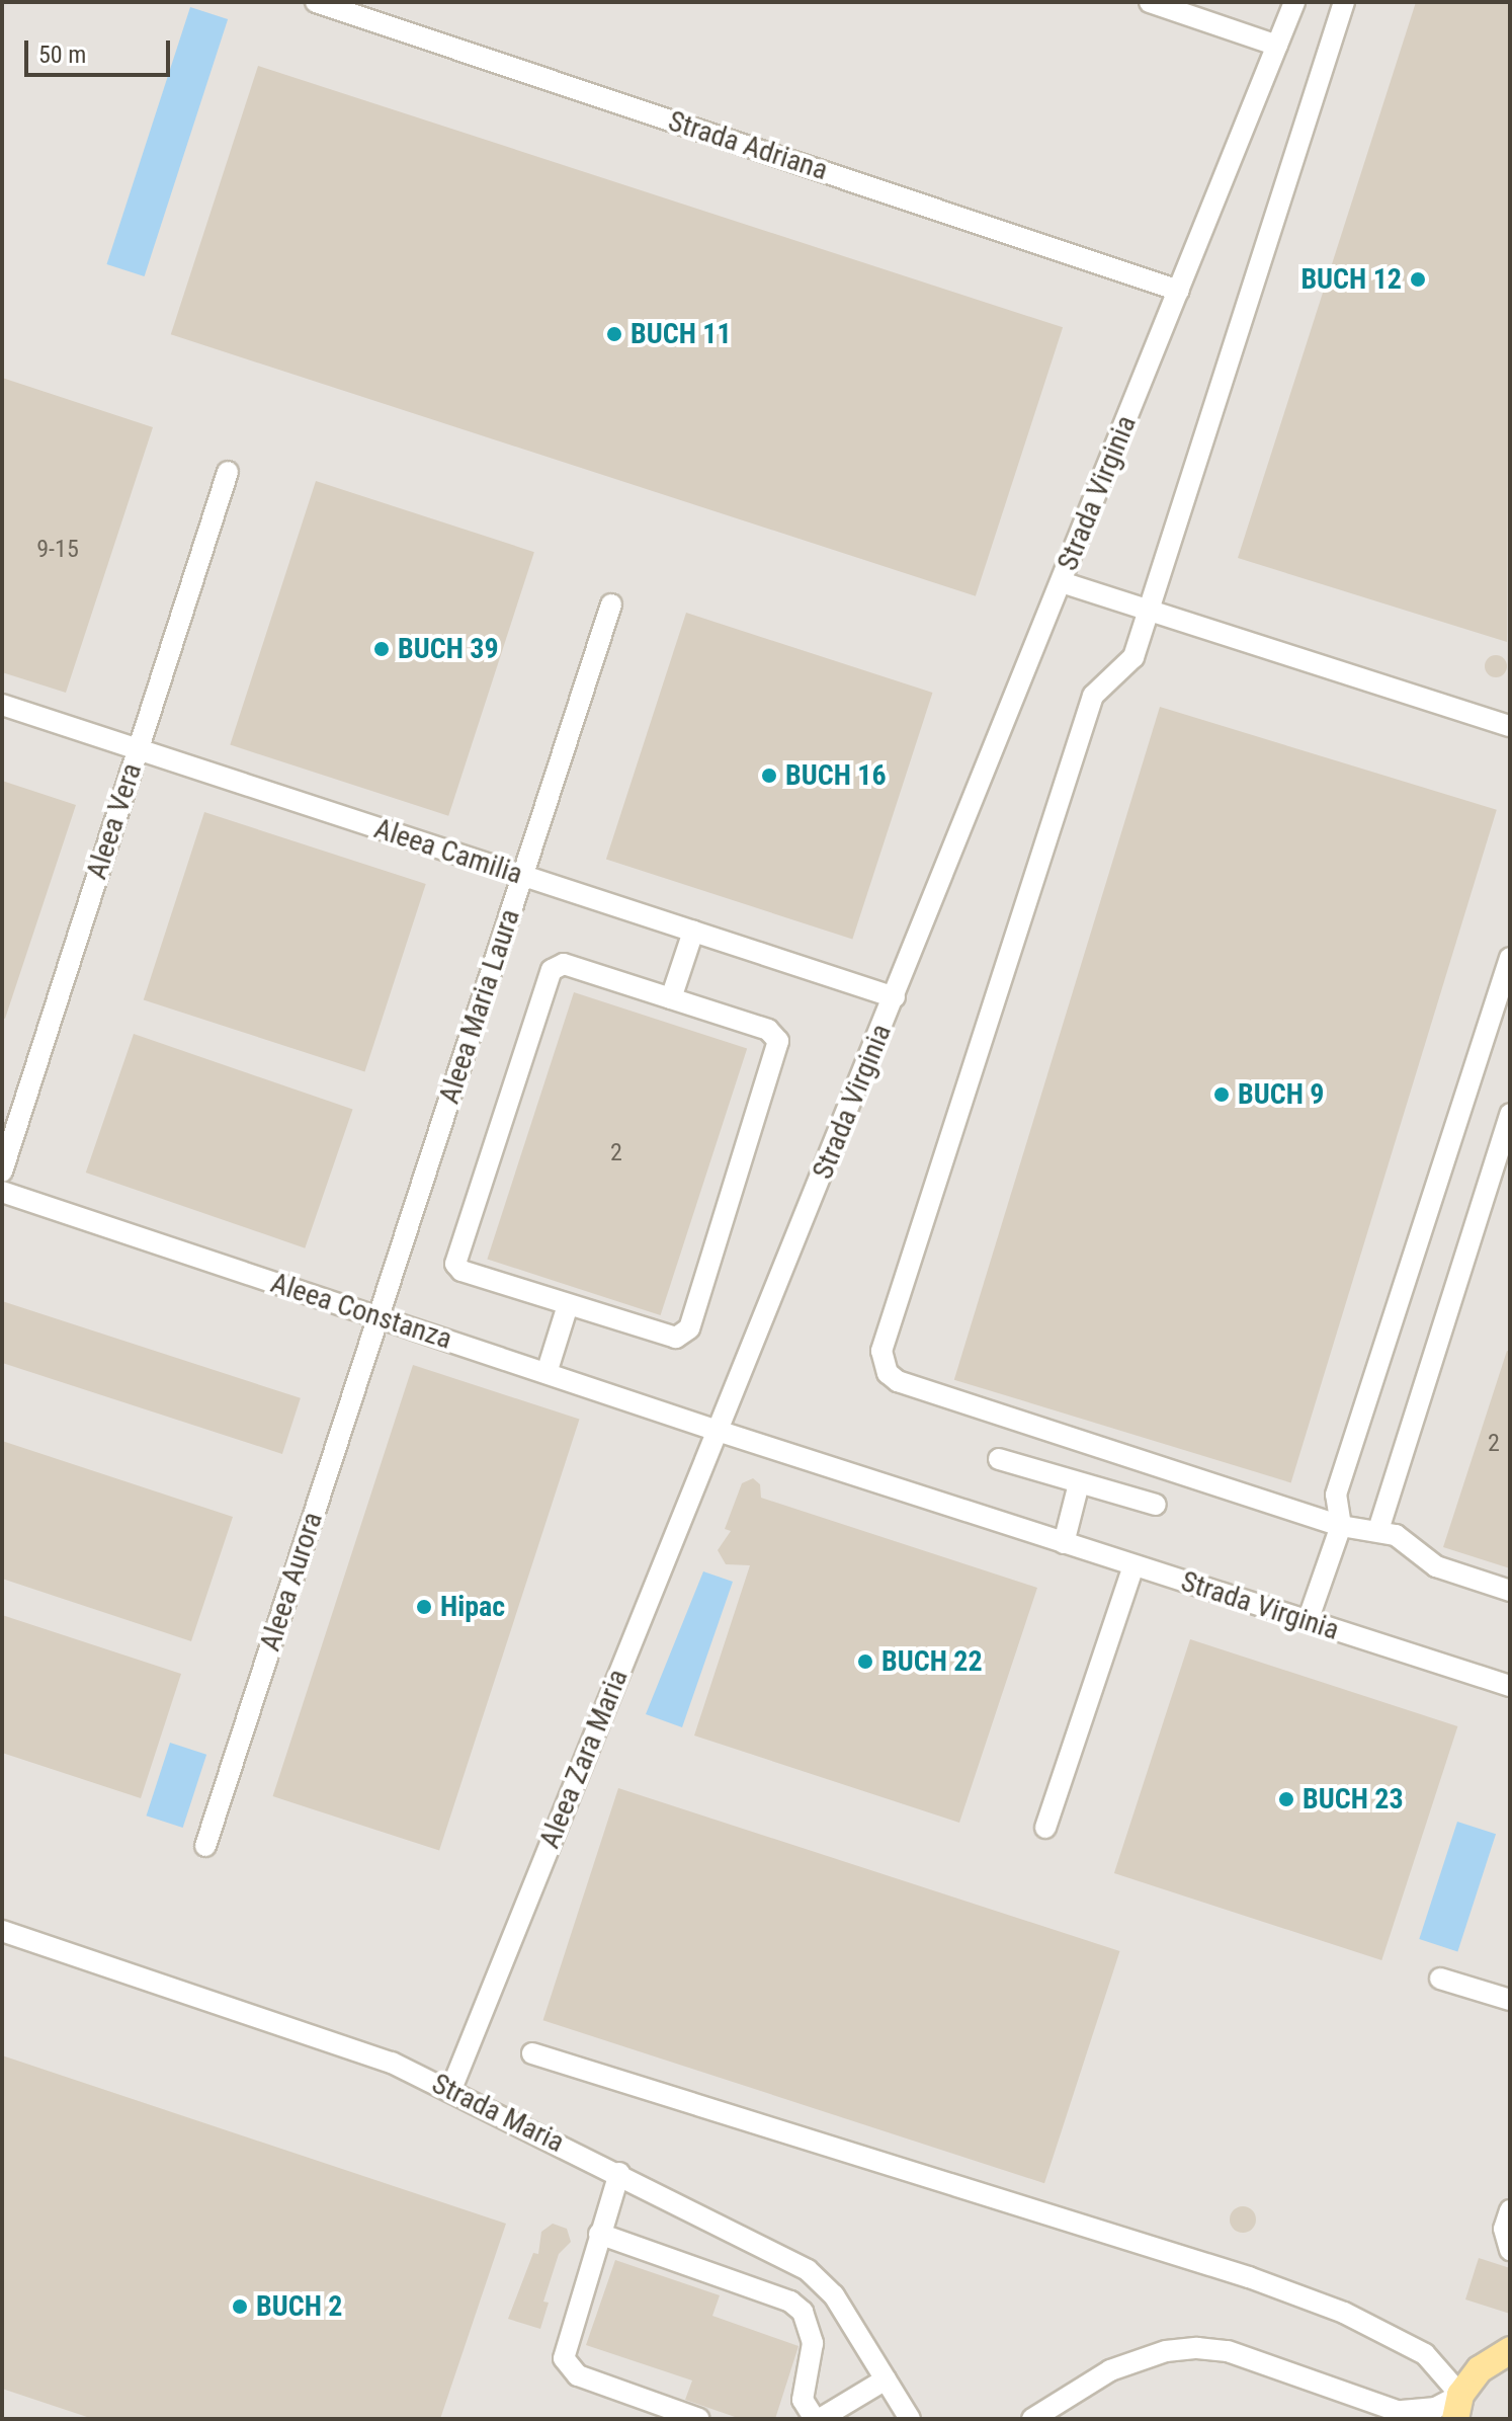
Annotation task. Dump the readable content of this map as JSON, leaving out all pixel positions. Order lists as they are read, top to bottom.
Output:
{
  "streets": {
    "street": [
      "Strada Adriana",
      "Strada Virginia",
      "Aleea Vera",
      "Aleea Camilia",
      "Aleea Maria Laura",
      "Aleea Constanza",
      "Aleea Aurora",
      "Aleea Zara Maria",
      "Strada Maria"
    ]
  },
  "crossings": [
    ["Strada Adriana", "Strada Virginia"],
    ["Strada Virginia", "Aleea Camilia"],
    ["Strada Virginia", "Aleea Constanza"],
    ["Strada Virginia", "Aleea Zara Maria"],
    ["Aleea Vera", "Aleea Camilia"],
    ["Aleea Camilia", "Aleea Maria Laura"],
    ["Aleea Maria Laura", "Aleea Constanza"],
    ["Aleea Maria Laura", "Aleea Aurora"],
    ["Aleea Constanza", "Aleea Aurora"],
    ["Aleea Constanza", "Aleea Zara Maria"],
    ["Aleea Zara Maria", "Strada Maria"]
  ],
  "places": [
    "BUCH 12",
    "BUCH 11",
    "BUCH 39",
    "BUCH 16",
    "BUCH 9",
    "Hipac",
    "BUCH 22",
    "BUCH 23",
    "BUCH 2"
  ],
  "house_numbers": ["9-15", "2", "2"],
  "scale_bar": "50 m"
}
